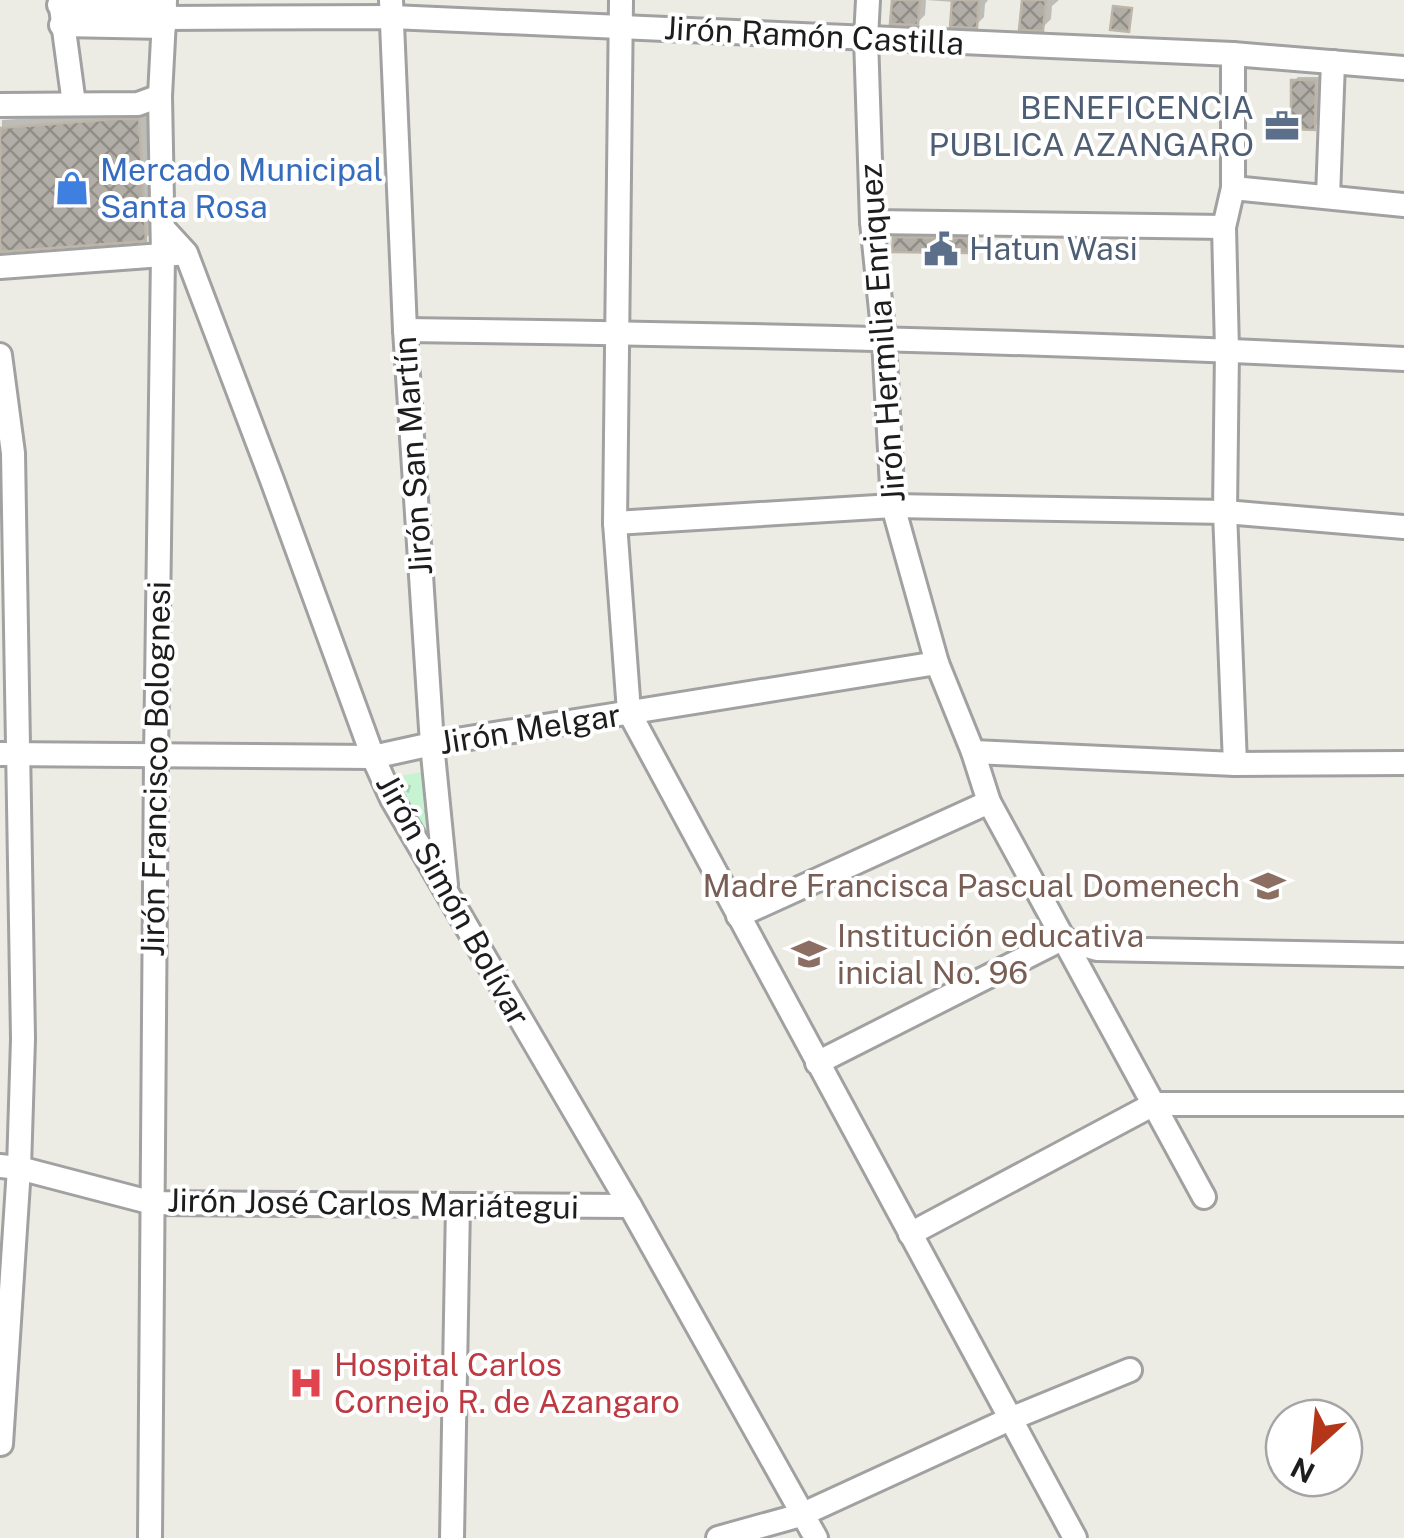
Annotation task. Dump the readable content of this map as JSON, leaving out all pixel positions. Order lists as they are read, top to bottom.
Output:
{
  "streets": {
    "street": [
      "Jirón Ramón Castilla",
      "Jirón Hermilia Enriquez",
      "Jirón San Martín",
      "Jirón Melgar",
      "Jirón Francisco Bolognesi",
      "Jirón Simón Bolívar",
      "Jirón José Carlos Mariátegui"
    ]
  },
  "crossings": [
    ["Jirón Ramón Castilla", "Jirón Hermilia Enriquez"],
    ["Jirón Ramón Castilla", "Jirón San Martín"],
    ["Jirón Ramón Castilla", "Jirón Francisco Bolognesi"],
    ["Jirón Hermilia Enriquez", "Jirón Melgar"],
    ["Jirón San Martín", "Jirón Melgar"],
    ["Jirón San Martín", "Jirón Simón Bolívar"],
    ["Jirón Melgar", "Jirón Francisco Bolognesi"],
    ["Jirón Melgar", "Jirón Simón Bolívar"],
    ["Jirón Francisco Bolognesi", "Jirón Simón Bolívar"],
    ["Jirón Francisco Bolognesi", "Jirón José Carlos Mariátegui"],
    ["Jirón Simón Bolívar", "Jirón José Carlos Mariátegui"]
  ],
  "places": {
    "office": ["BENEFICENCIA PUBLICA AZANGARO"],
    "shop": ["Mercado Municipal Santa Rosa"],
    "public building": ["Hatun Wasi"],
    "school or university": ["Madre Francisca Pascual Domenech", "Institución educativa inicial No. 96"],
    "hospital": ["Hospital Carlos Cornejo R. de Azangaro"]
  },
  "north": "bottom left"
}
